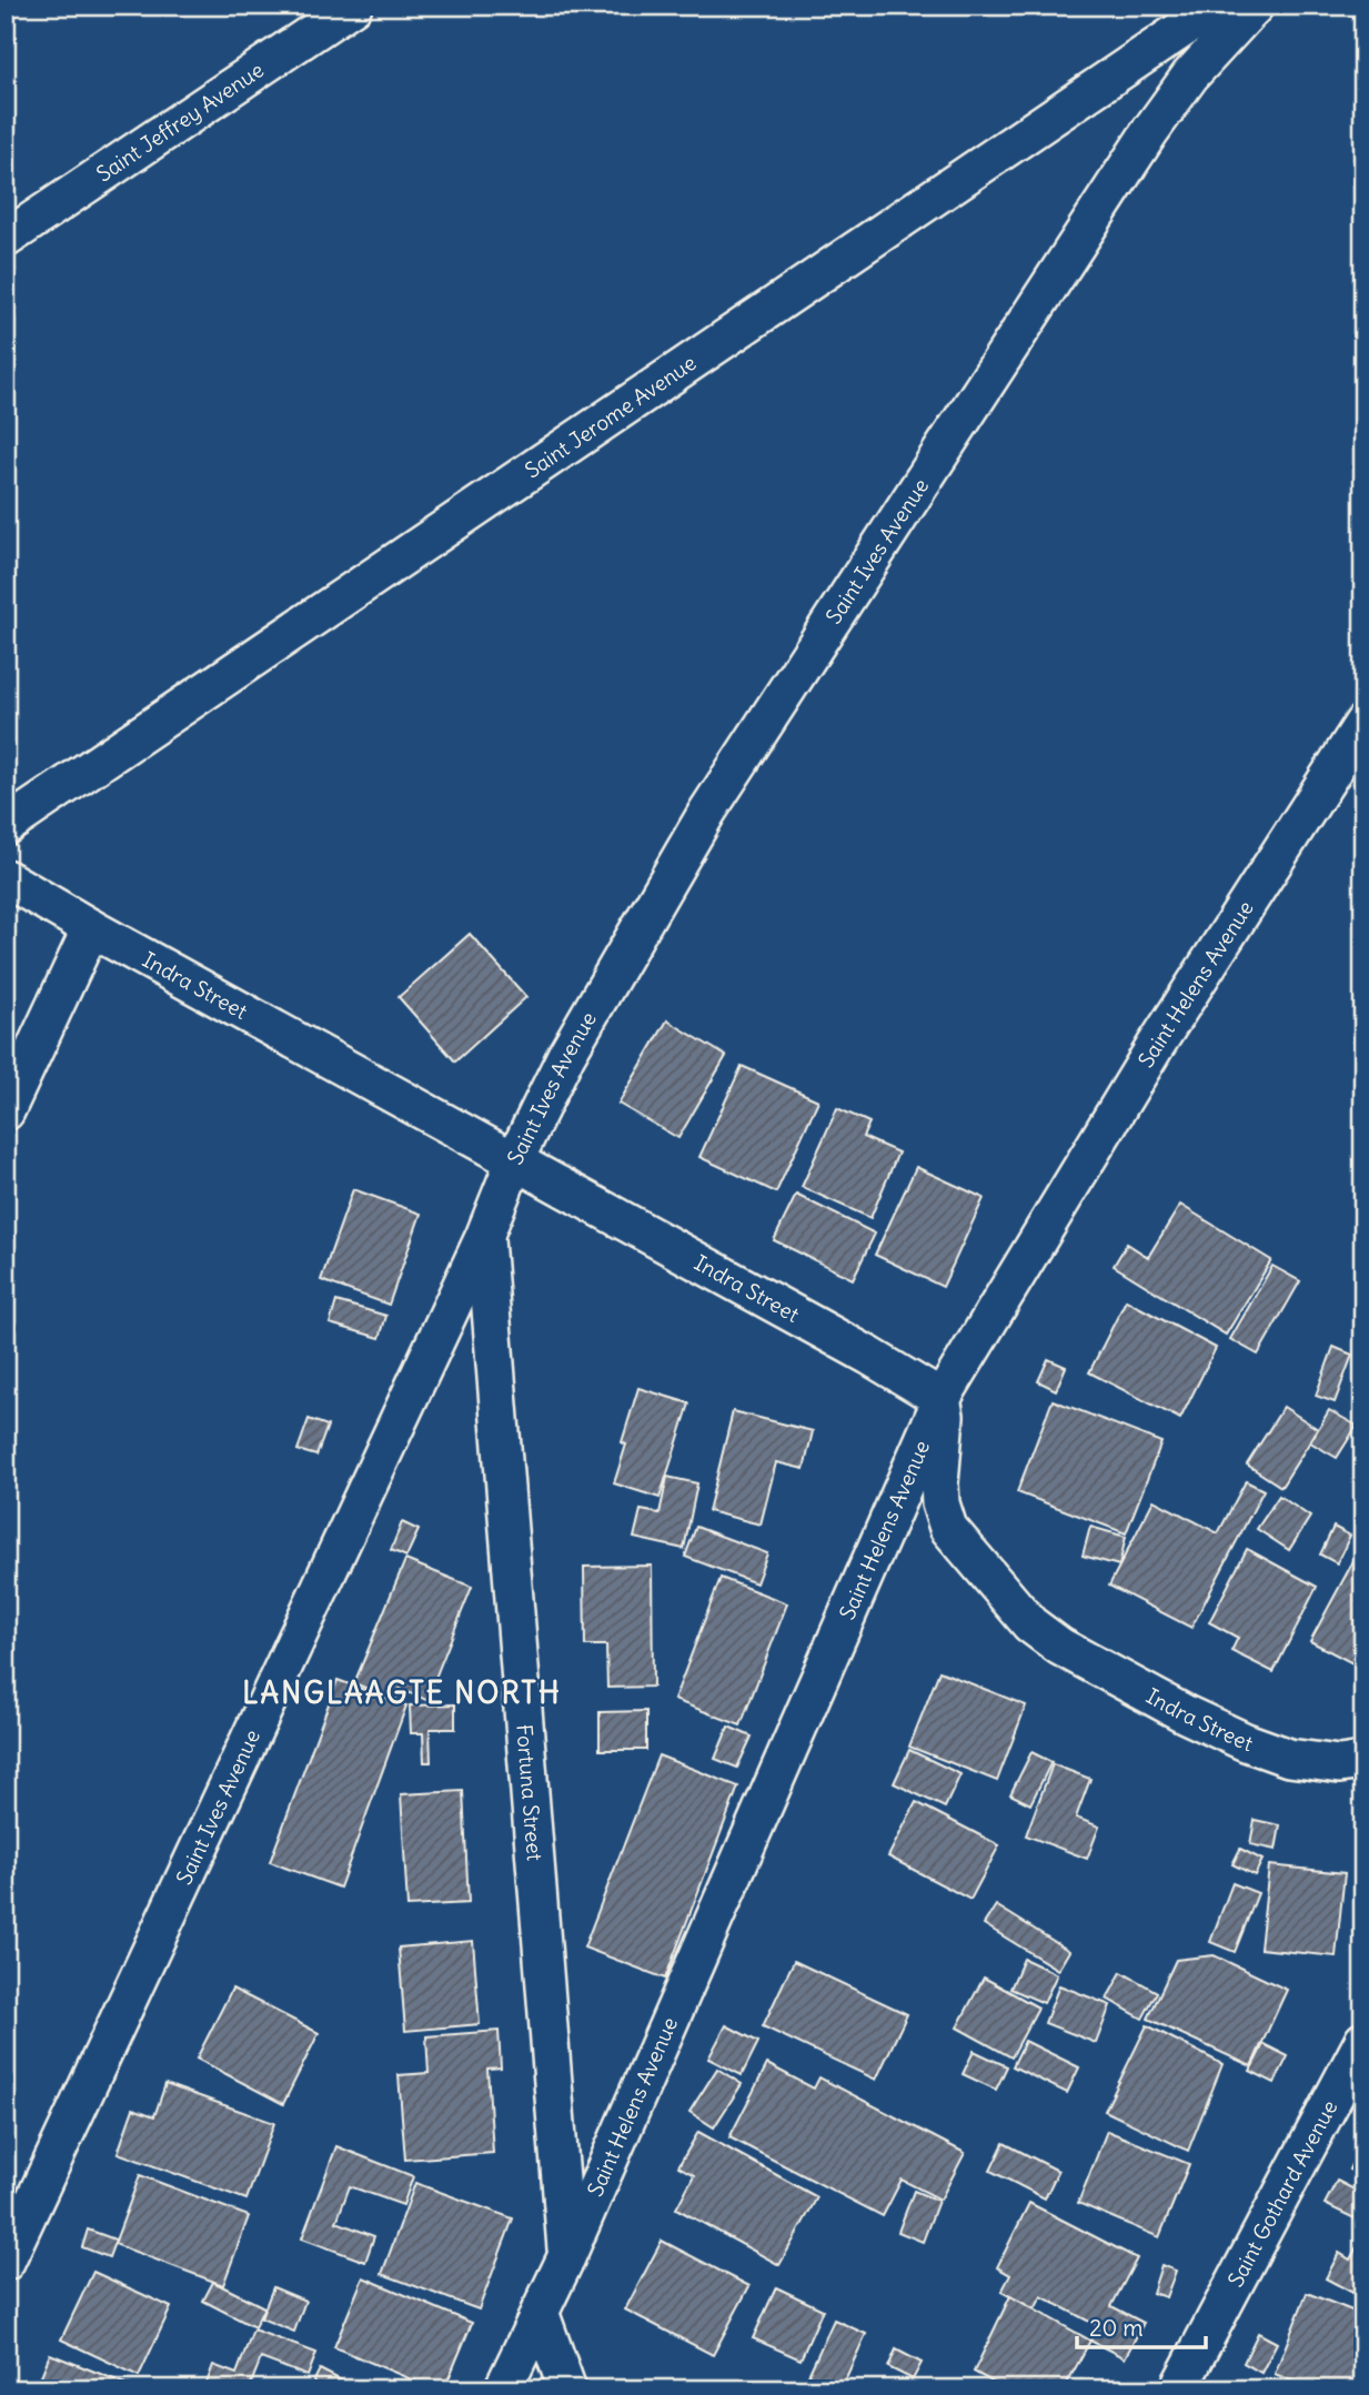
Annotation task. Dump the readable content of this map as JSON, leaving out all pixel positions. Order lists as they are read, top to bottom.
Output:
{
  "streets": {
    "street": [
      "Saint Jeffrey Avenue",
      "Saint Jerome Avenue",
      "Saint Ives Avenue",
      "Saint Helens Avenue",
      "Indra Street",
      "Fortuna Street",
      "Saint Gothard Avenue"
    ]
  },
  "crossings": [
    ["Saint Ives Avenue", "Indra Street"],
    ["Saint Ives Avenue", "Fortuna Street"],
    ["Saint Helens Avenue", "Indra Street"],
    ["Saint Helens Avenue", "Fortuna Street"]
  ],
  "districts": ["LANGLAAGTE NORTH"],
  "scale_bar": "20 m"
}
